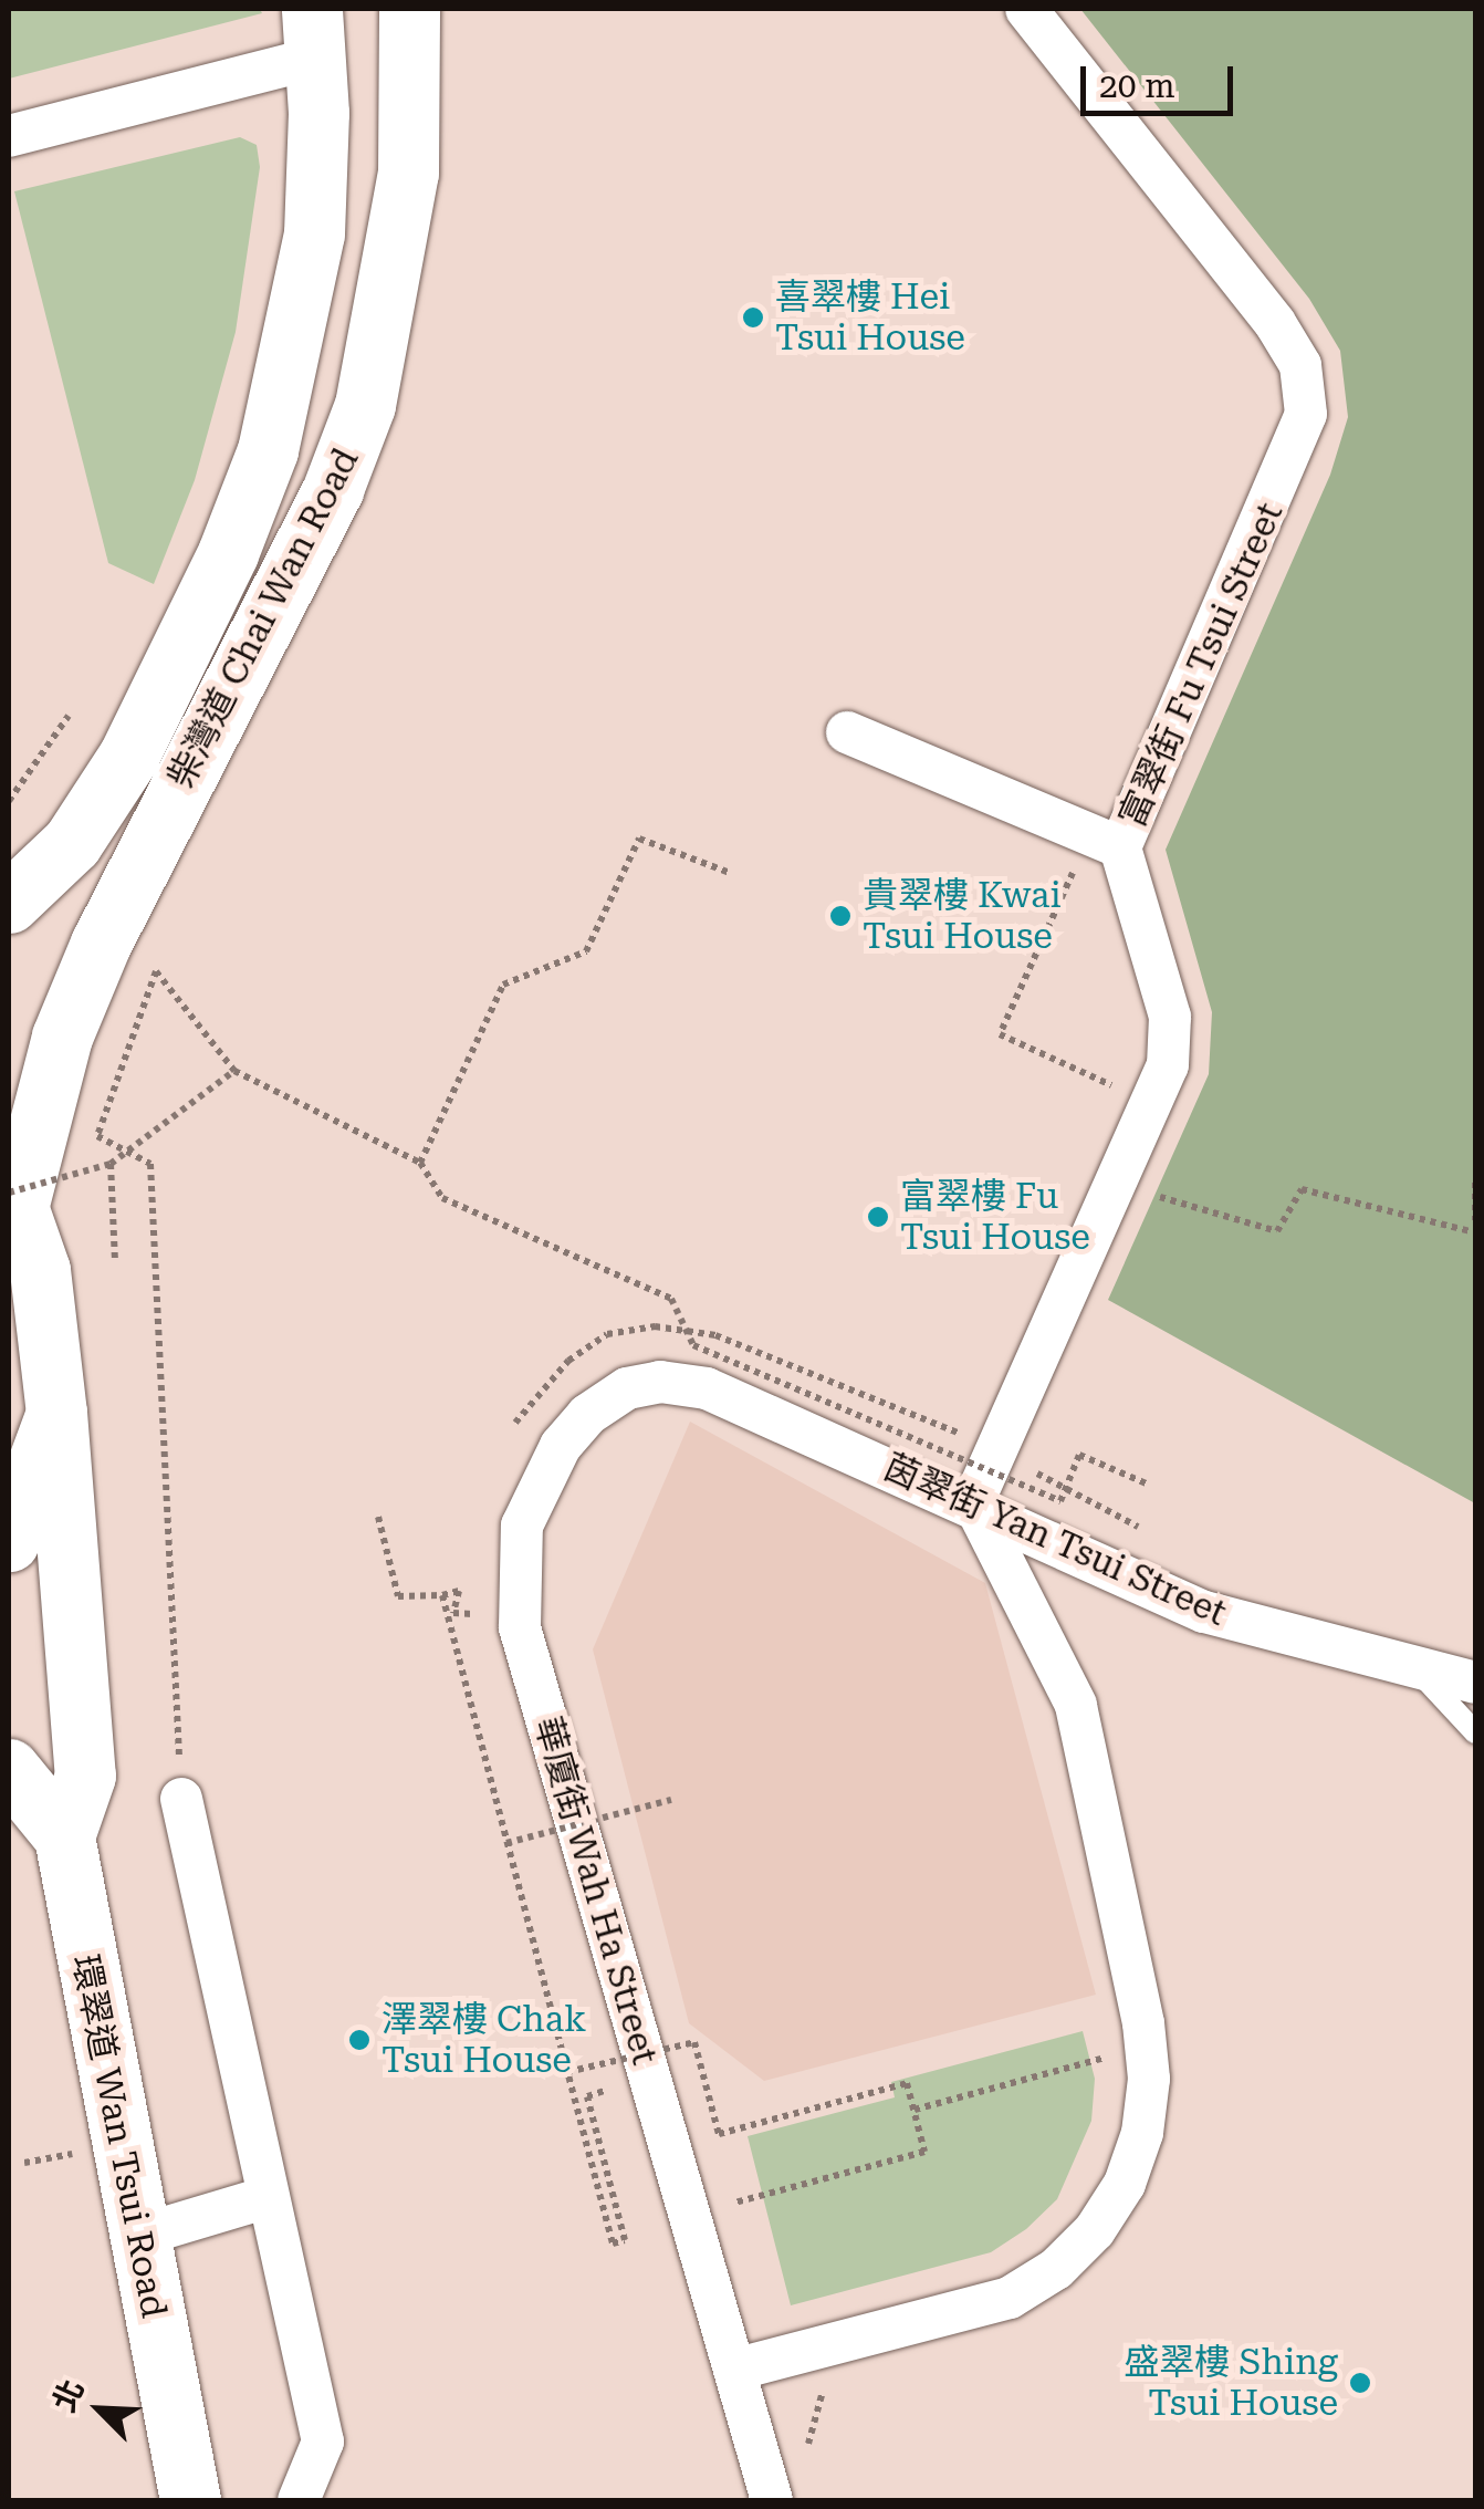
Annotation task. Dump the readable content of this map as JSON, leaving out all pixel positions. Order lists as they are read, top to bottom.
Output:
{
  "streets": {
    "main road": ["柴灣道 Chai Wan Road", "環翠道 Wan Tsui Road"],
    "street": ["富翠街 Fu Tsui Street", "茵翠街 Yan Tsui Street", "華廈街 Wah Ha Street"]
  },
  "crossings": [
    ["柴灣道 Chai Wan Road", "環翠道 Wan Tsui Road"],
    ["富翠街 Fu Tsui Street", "茵翠街 Yan Tsui Street"],
    ["茵翠街 Yan Tsui Street", "華廈街 Wah Ha Street"]
  ],
  "places": [
    "喜翠樓 Hei Tsui House",
    "貴翠樓 Kwai Tsui House",
    "富翠樓 Fu Tsui House",
    "澤翠樓 Chak Tsui House",
    "盛翠樓 Shing Tsui House"
  ],
  "scale_bar": "20 m",
  "north": "top left"
}
